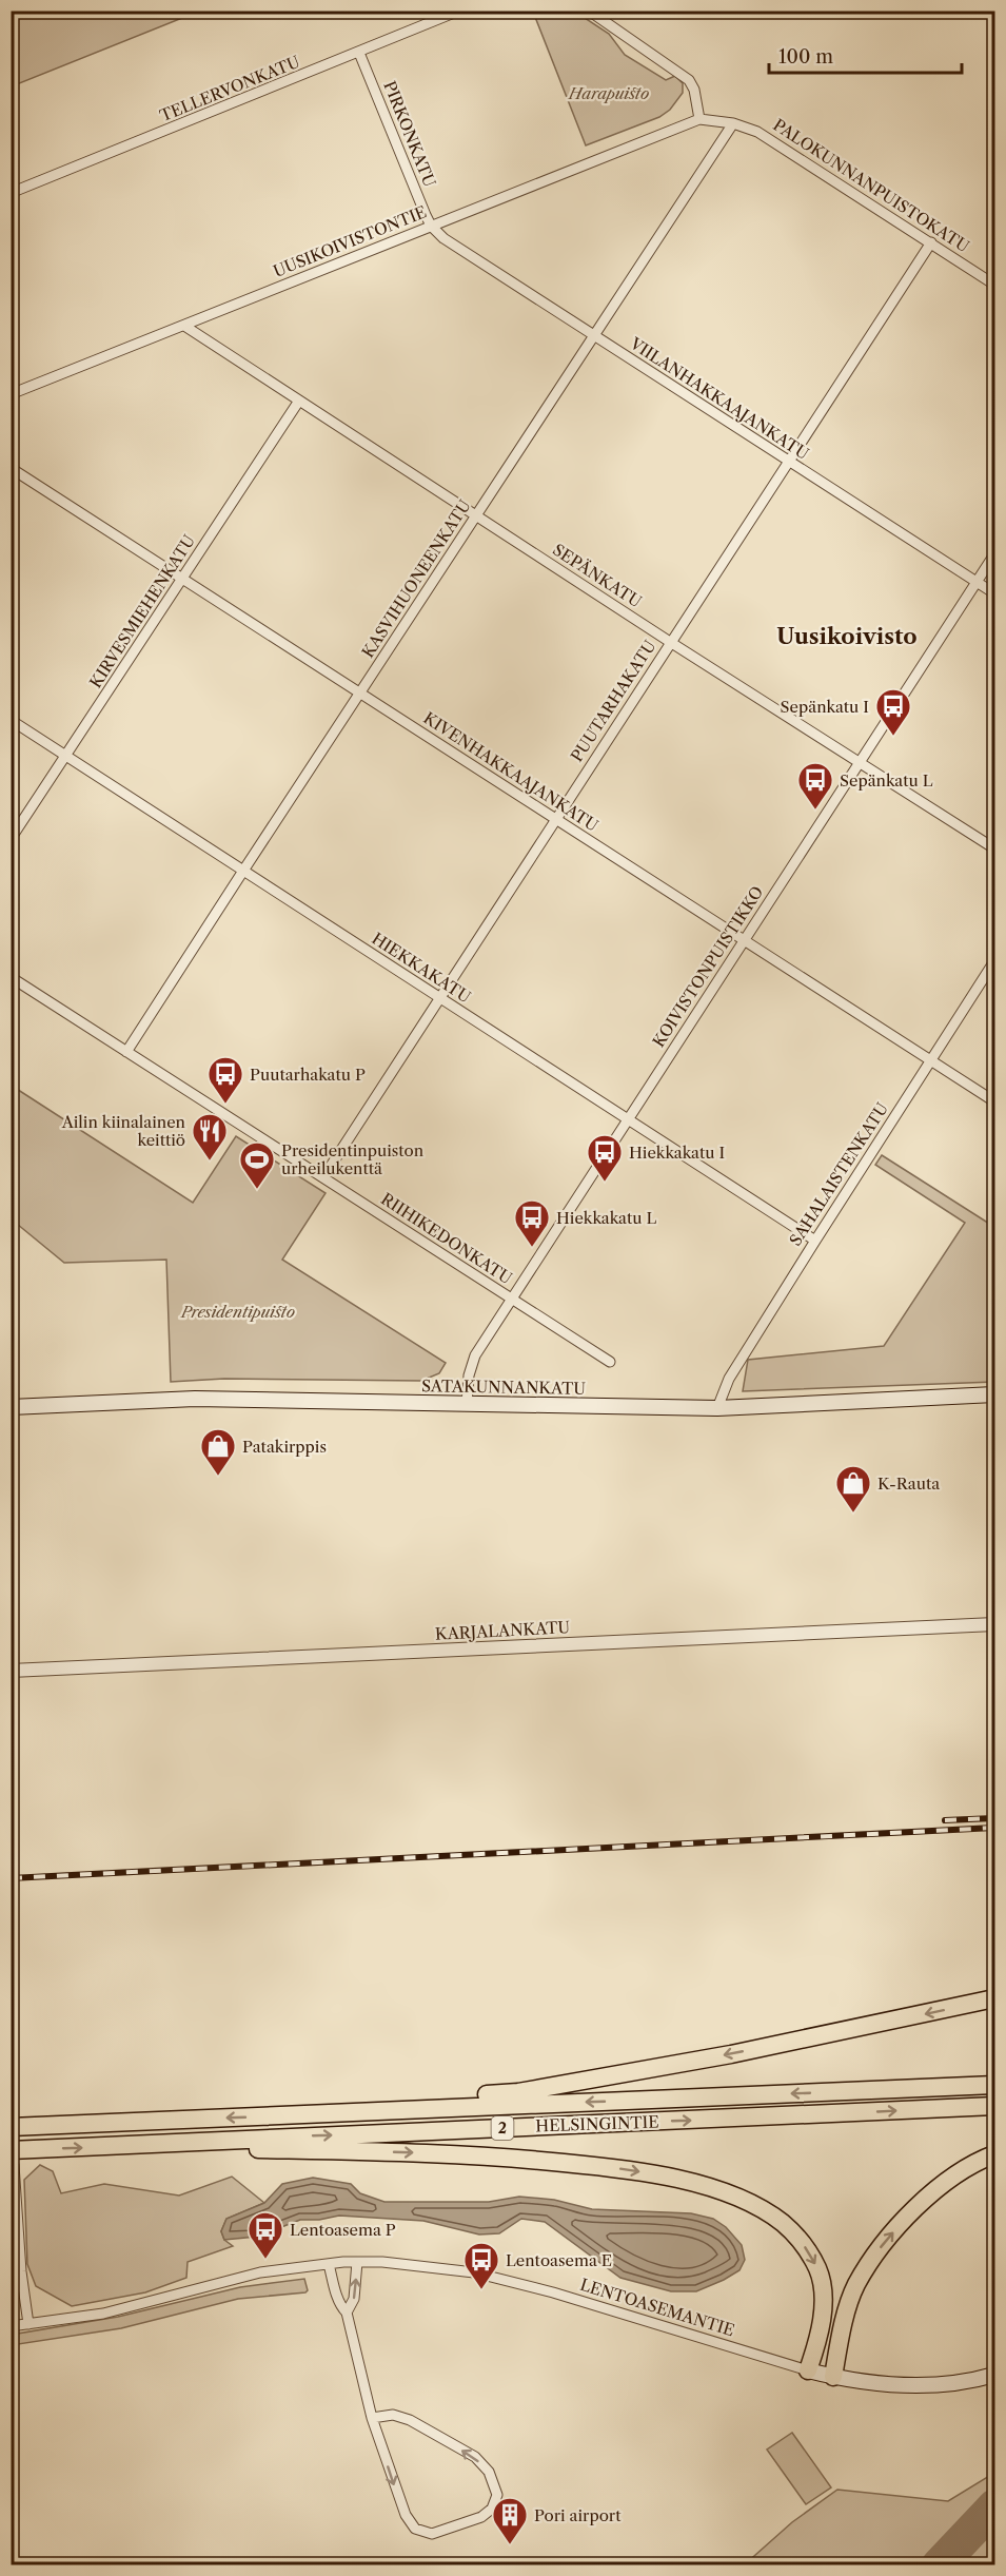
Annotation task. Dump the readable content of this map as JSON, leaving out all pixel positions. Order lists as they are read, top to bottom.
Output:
{
  "streets": {
    "highway": ["HELSINGINTIE", "2"],
    "main road": ["SATAKUNNANKATU", "LENTOASEMANTIE"],
    "street": [
      "TELLERVONKATU",
      "PIRKONKATU",
      "PALOKUNNANPUISTOKATU",
      "UUSIKOIVISTONTIE",
      "VIILANHAKKAAJANKATU",
      "SEPÄNKATU",
      "KASVIHUONEENKATU",
      "KIRVESMIEHENKATU",
      "PUUTARHAKATU",
      "KIVENHAKKAAJANKATU",
      "KOIVISTONPUISTIKKO",
      "HIEKKAKATU",
      "SAHALAISTENKATU",
      "RIIHIKEDONKATU",
      "KARJALANKATU"
    ]
  },
  "crossings": [
    ["TELLERVONKATU", "PIRKONKATU"],
    ["PIRKONKATU", "UUSIKOIVISTONTIE"],
    ["PIRKONKATU", "VIILANHAKKAAJANKATU"],
    ["PALOKUNNANPUISTOKATU", "UUSIKOIVISTONTIE"],
    ["PALOKUNNANPUISTOKATU", "KASVIHUONEENKATU"],
    ["PALOKUNNANPUISTOKATU", "PUUTARHAKATU"],
    ["UUSIKOIVISTONTIE", "VIILANHAKKAAJANKATU"],
    ["UUSIKOIVISTONTIE", "SEPÄNKATU"],
    ["VIILANHAKKAAJANKATU", "KASVIHUONEENKATU"],
    ["VIILANHAKKAAJANKATU", "PUUTARHAKATU"],
    ["VIILANHAKKAAJANKATU", "KOIVISTONPUISTIKKO"],
    ["SEPÄNKATU", "KASVIHUONEENKATU"],
    ["SEPÄNKATU", "KIRVESMIEHENKATU"],
    ["SEPÄNKATU", "PUUTARHAKATU"],
    ["SEPÄNKATU", "KOIVISTONPUISTIKKO"],
    ["KASVIHUONEENKATU", "KIVENHAKKAAJANKATU"],
    ["KASVIHUONEENKATU", "HIEKKAKATU"],
    ["KASVIHUONEENKATU", "RIIHIKEDONKATU"],
    ["KIRVESMIEHENKATU", "KIVENHAKKAAJANKATU"],
    ["KIRVESMIEHENKATU", "HIEKKAKATU"],
    ["PUUTARHAKATU", "KIVENHAKKAAJANKATU"],
    ["PUUTARHAKATU", "HIEKKAKATU"],
    ["PUUTARHAKATU", "RIIHIKEDONKATU"],
    ["KIVENHAKKAAJANKATU", "KOIVISTONPUISTIKKO"],
    ["KIVENHAKKAAJANKATU", "SAHALAISTENKATU"],
    ["KOIVISTONPUISTIKKO", "HIEKKAKATU"],
    ["KOIVISTONPUISTIKKO", "RIIHIKEDONKATU"],
    ["KOIVISTONPUISTIKKO", "SATAKUNNANKATU"],
    ["HIEKKAKATU", "SAHALAISTENKATU"],
    ["SAHALAISTENKATU", "SATAKUNNANKATU"]
  ],
  "districts": ["Uusikoivisto"],
  "parks": ["Harapuisto", "Presidentipuisto"],
  "places": {
    "bus stop": [
      "Sepänkatu I",
      "Sepänkatu L",
      "Puutarhakatu P",
      "Hiekkakatu I",
      "Hiekkakatu L",
      "Lentoasema P",
      "Lentoasema E"
    ],
    "restaurant": ["Ailin kiinalainen keittiö"],
    "sports": ["Presidentinpuiston urheilukenttä"],
    "shop": ["Patakirppis", "K-Rauta"],
    "building": ["Pori airport"]
  },
  "scale_bar": "100 m"
}
